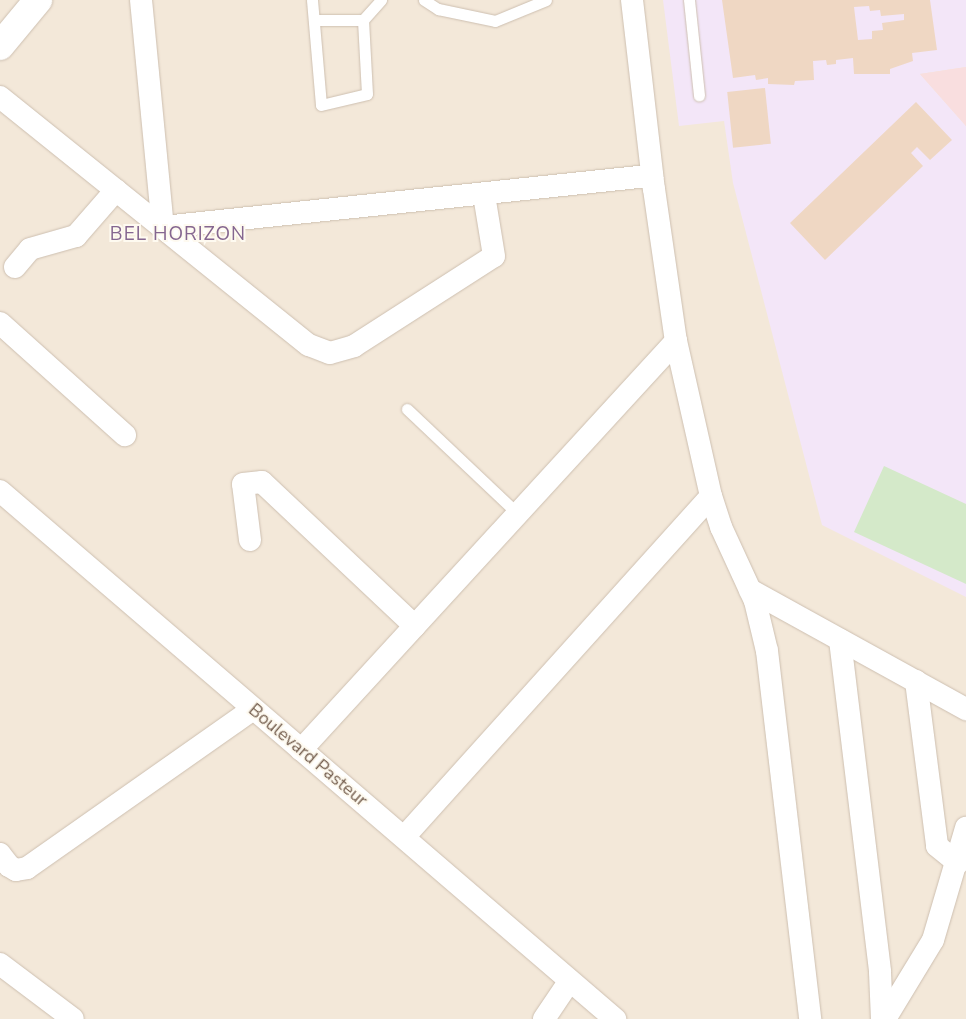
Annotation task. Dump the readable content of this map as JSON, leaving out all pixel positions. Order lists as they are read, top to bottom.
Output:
{
  "streets": {
    "street": ["Boulevard Pasteur"]
  },
  "districts": ["BEL HORIZON"]
}
